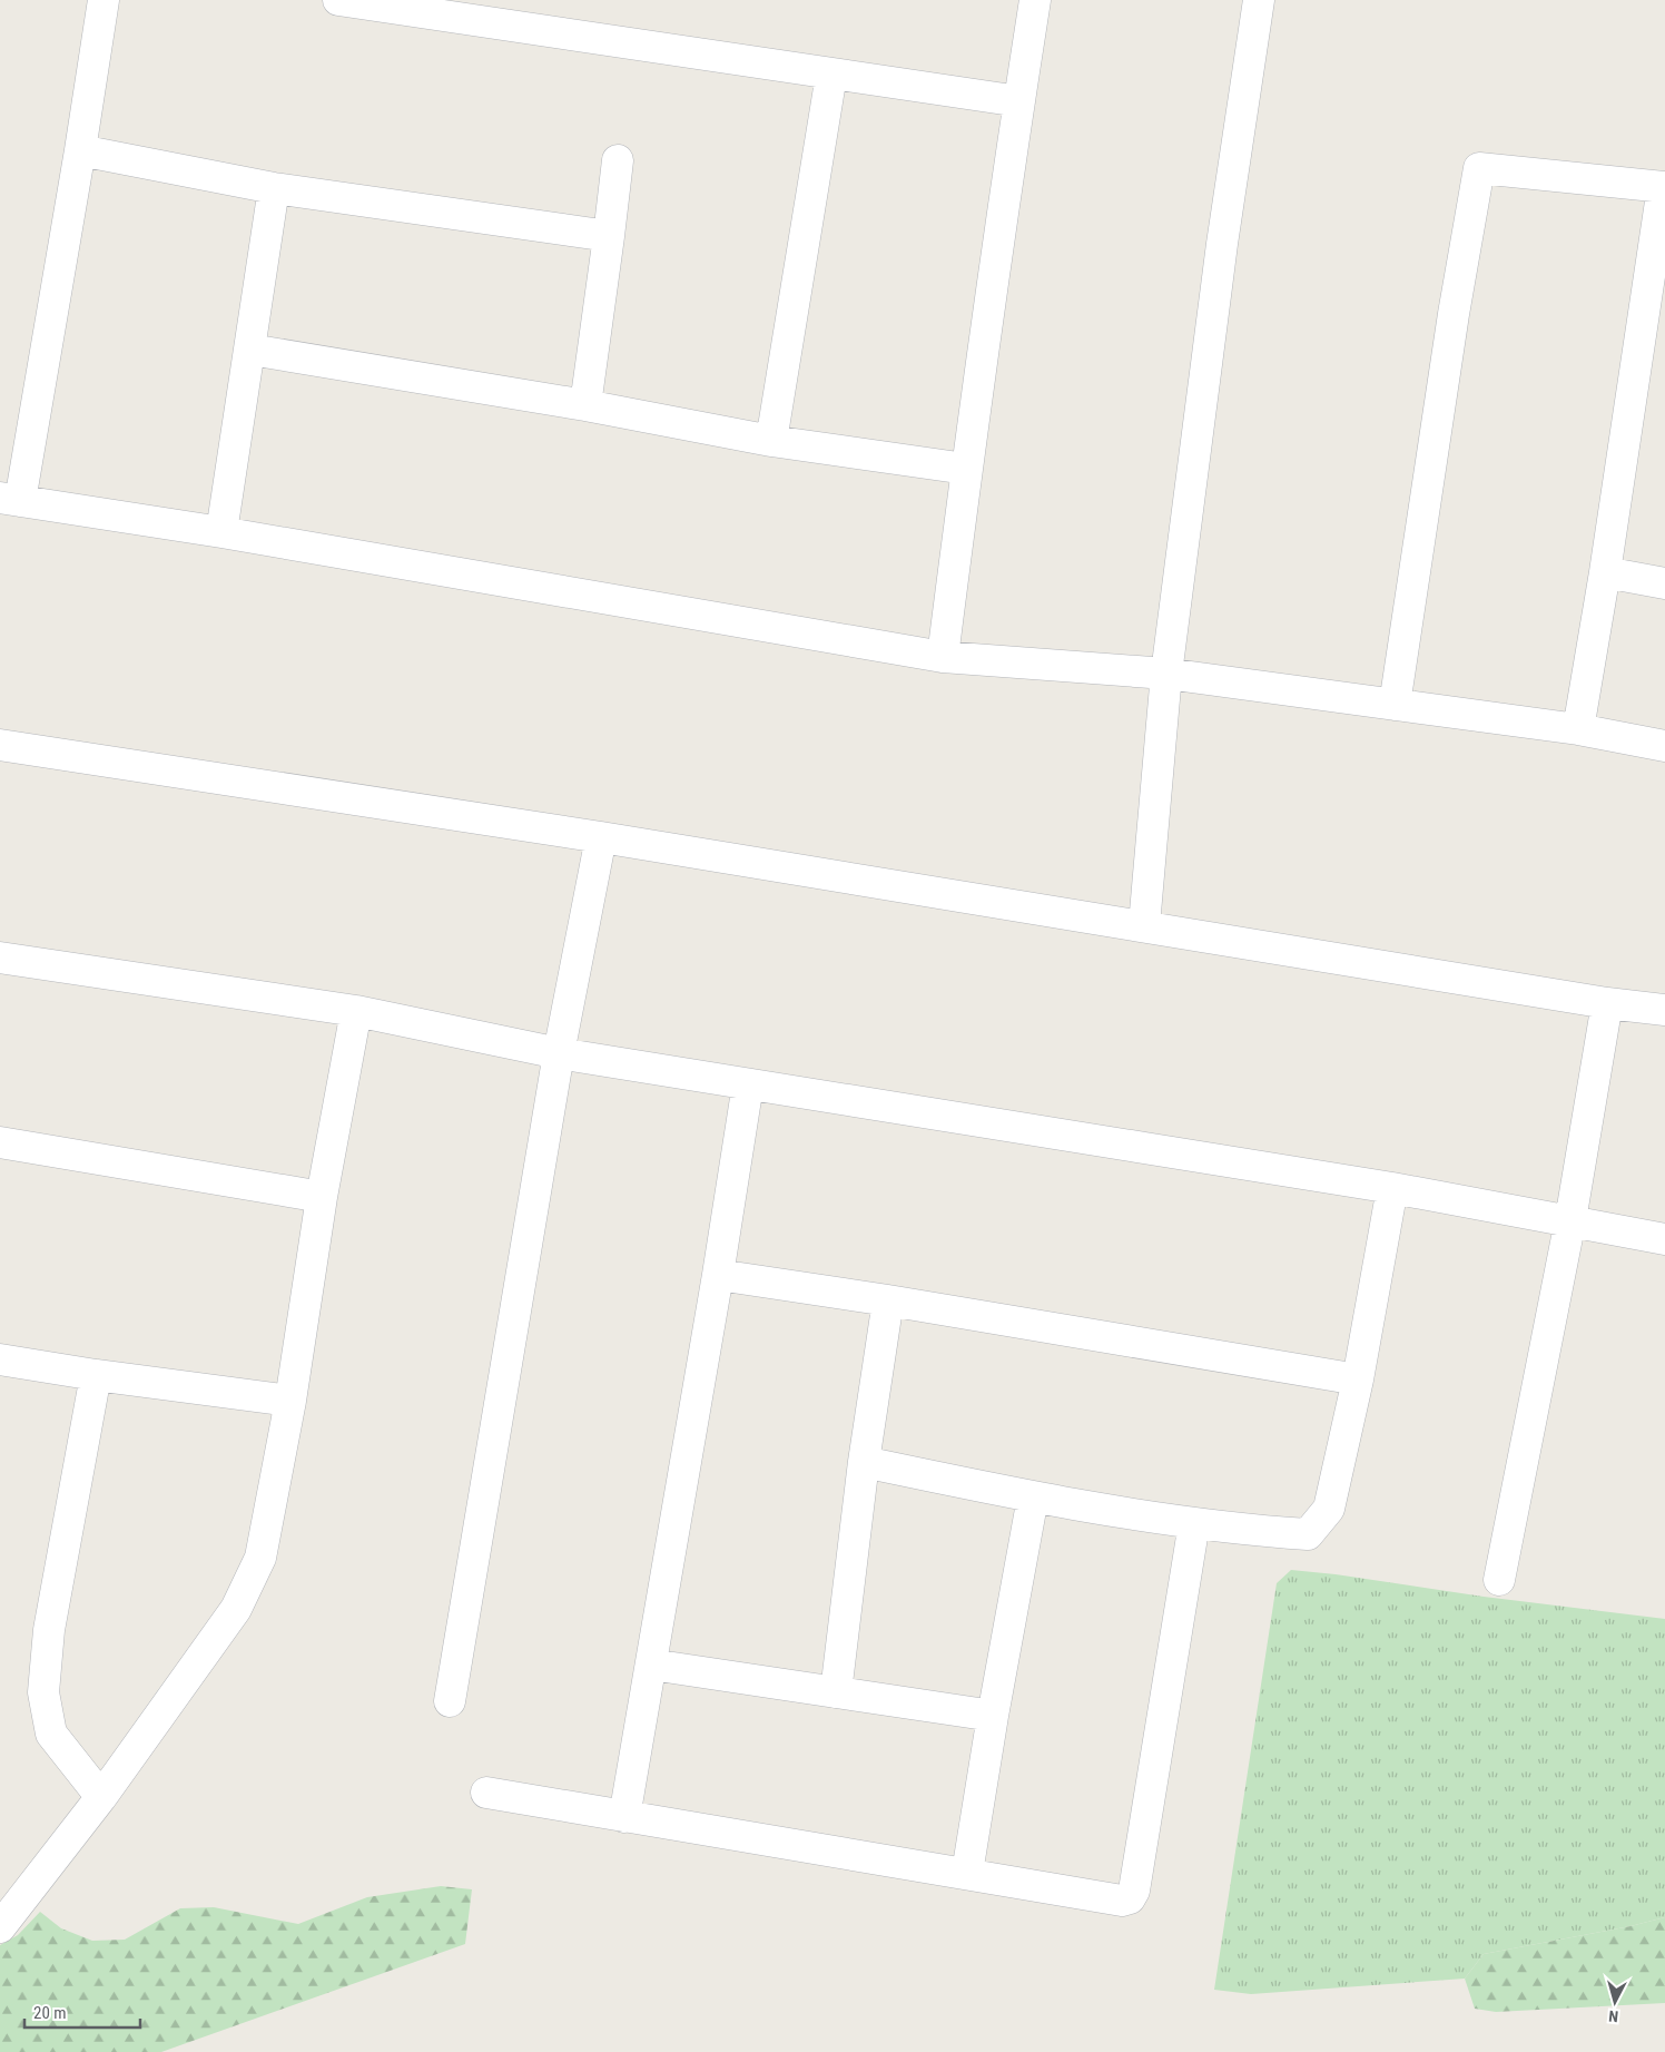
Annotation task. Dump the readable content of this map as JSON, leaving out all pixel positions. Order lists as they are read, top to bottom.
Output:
{
  "scale_bar": "20 m",
  "north": "bottom"
}
